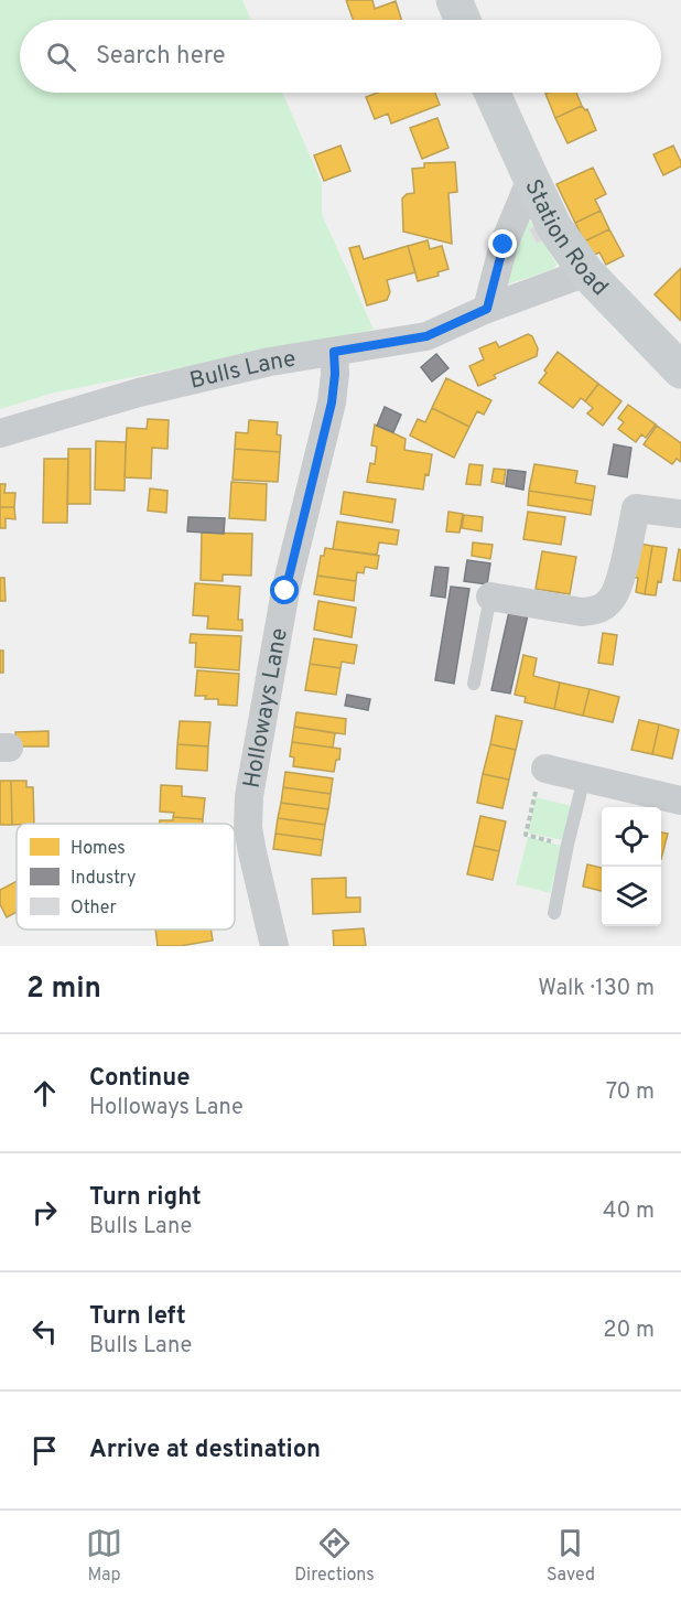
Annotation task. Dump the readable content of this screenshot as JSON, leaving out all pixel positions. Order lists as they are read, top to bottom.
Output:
{
  "streets": {
    "street": ["Station Road", "Bulls Lane", "Holloways Lane"]
  },
  "crossings": [
    ["Station Road", "Bulls Lane"],
    ["Bulls Lane", "Holloways Lane"]
  ],
  "legend": ["Homes", "Industry", "Other"],
  "page": {
    "search": "Search here",
    "heading": ["2 min", "Walk · 130 m"],
    "list": [
      ["Continue", "Holloways Lane", "70 m"],
      ["Turn right", "Bulls Lane", "40 m"],
      ["Turn left", "Bulls Lane", "20 m"],
      "Arrive at destination"
    ],
    "nav": ["Map", "Directions", "Saved"]
  }
}
